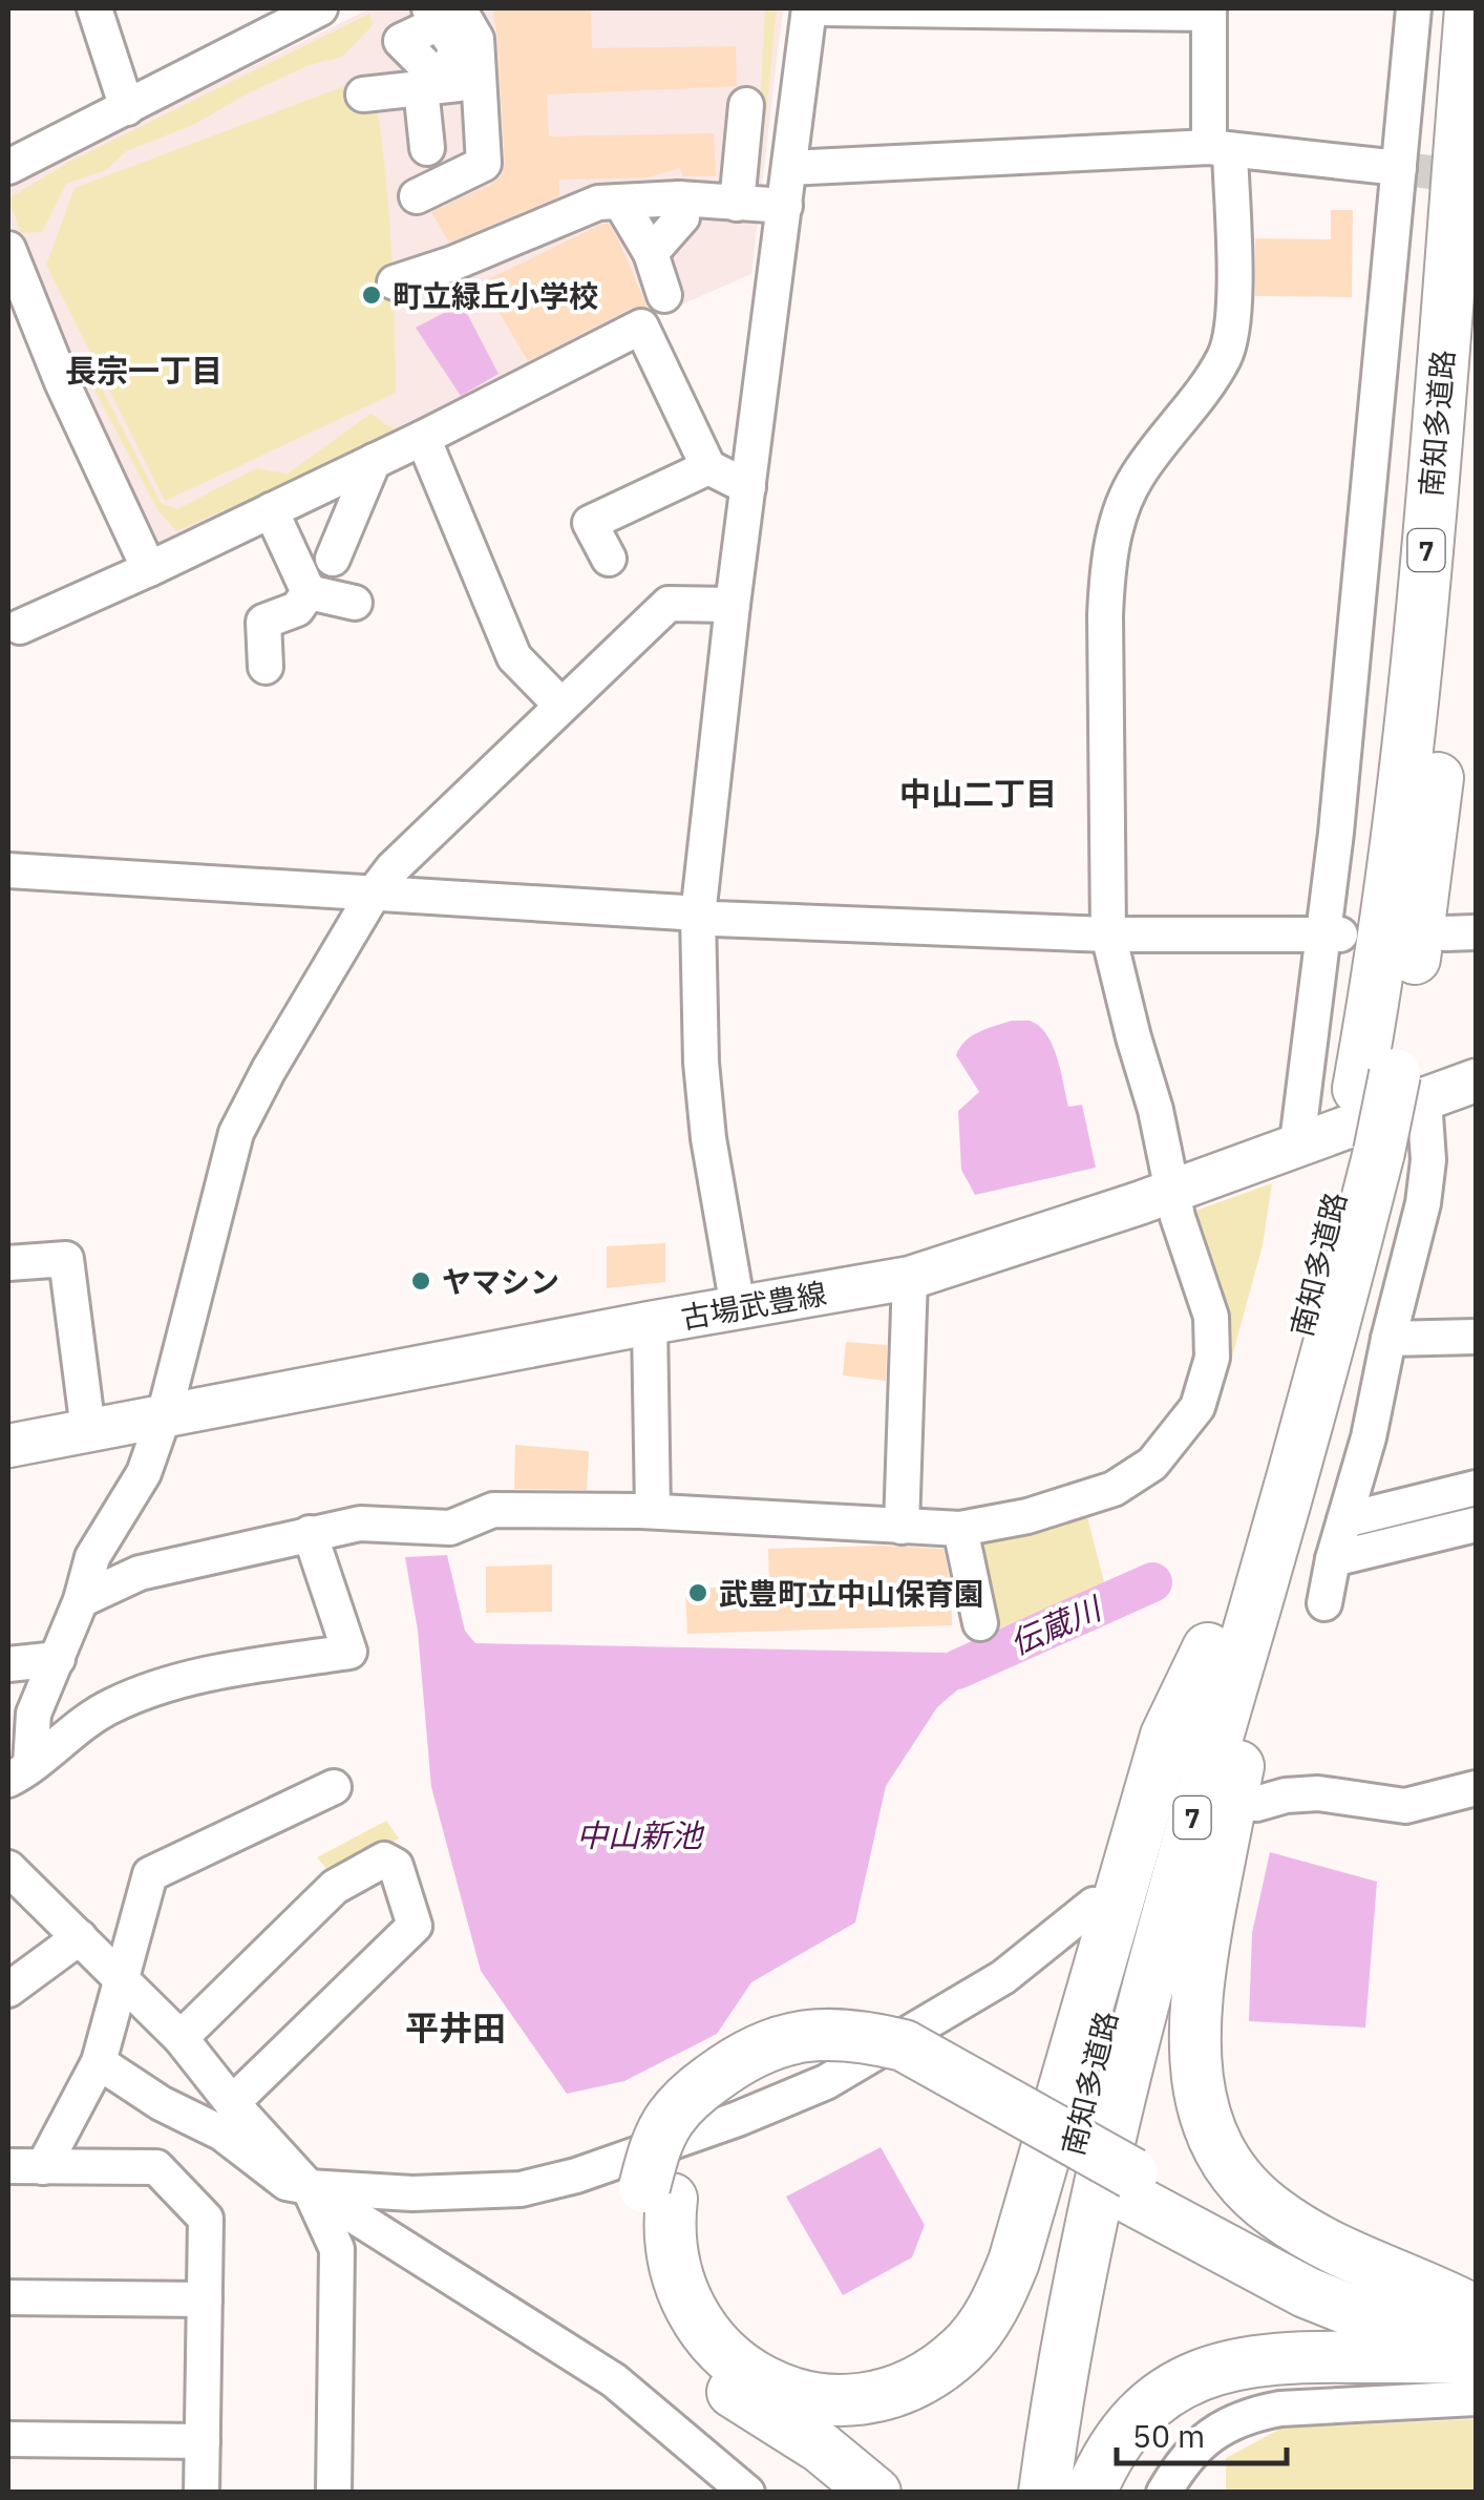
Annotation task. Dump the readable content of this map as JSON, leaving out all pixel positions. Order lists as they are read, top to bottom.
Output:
{
  "streets": {
    "highway": ["南知多道路", "7"],
    "main road": ["古場武豊線"]
  },
  "crossings": [
    ["南知多道路", "古場武豊線"]
  ],
  "districts": ["長宗一丁目", "中山二丁目", "平井田"],
  "water": ["伝蔵川", "中山新池"],
  "places": ["町立緑丘小学校", "ヤマシン", "武豊町立中山保育園"],
  "scale_bar": "50 m"
}
